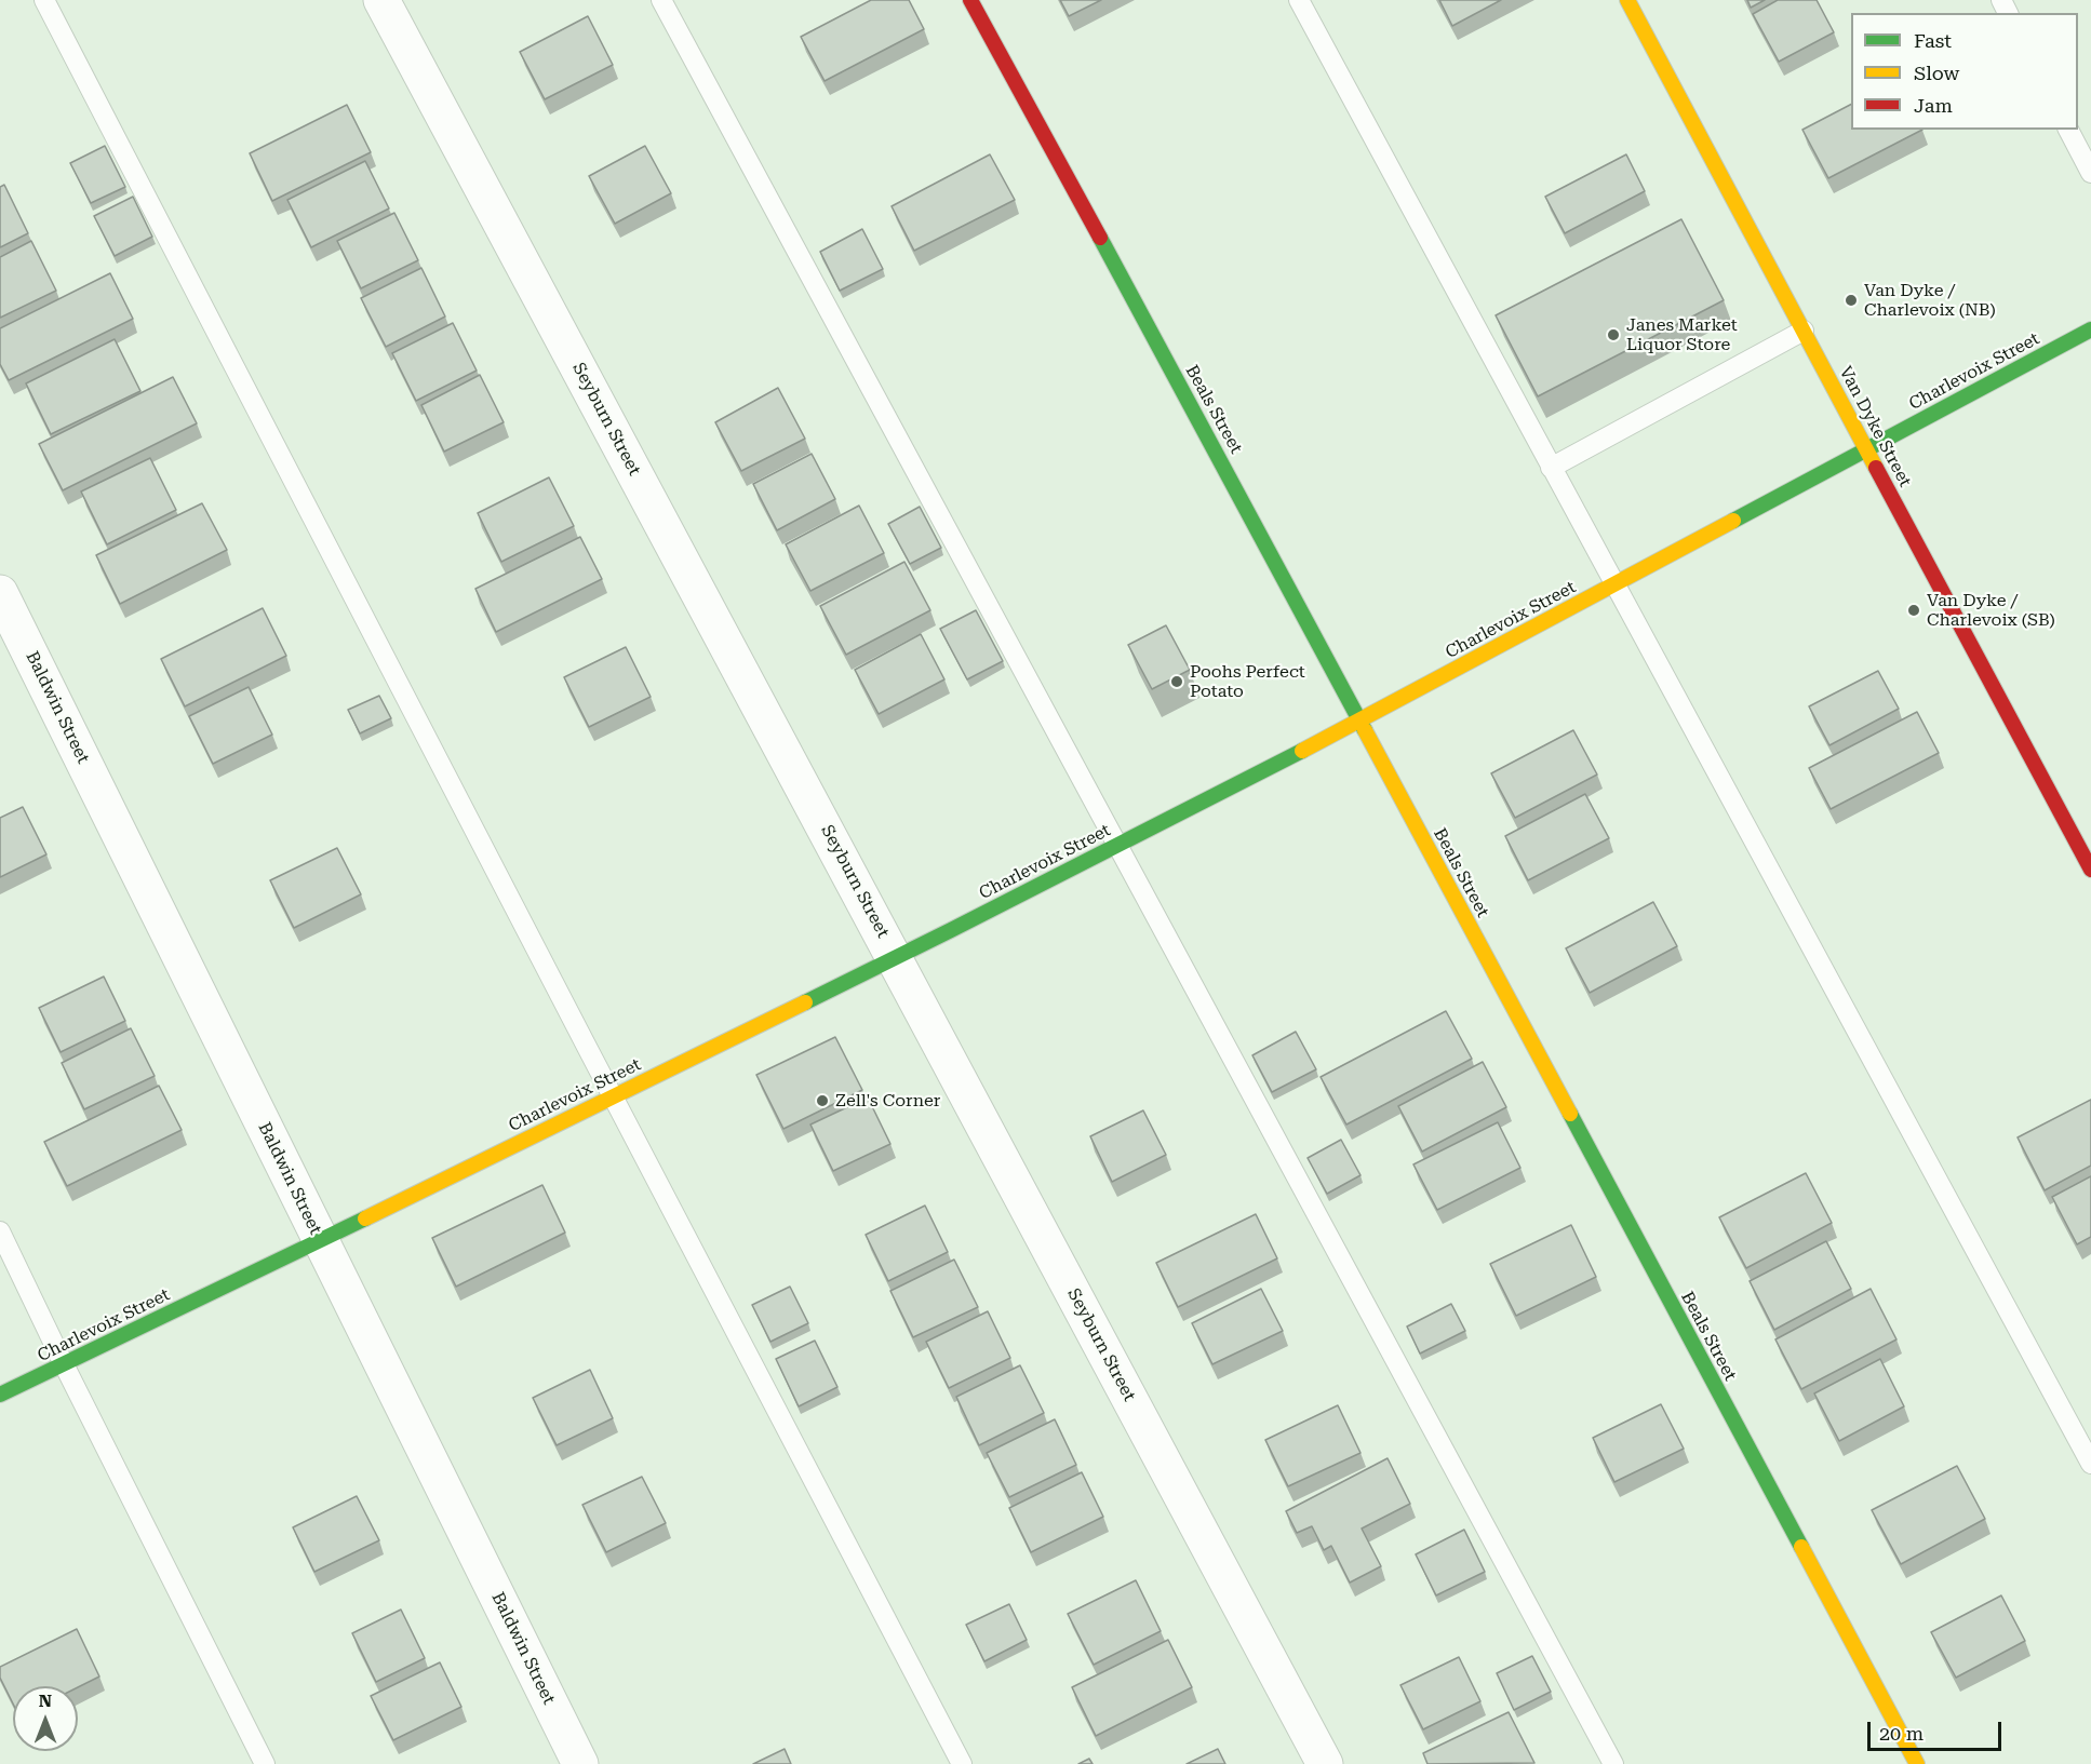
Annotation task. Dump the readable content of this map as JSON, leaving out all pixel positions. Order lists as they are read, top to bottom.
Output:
{
  "streets": {
    "street": [
      "Charlevoix Street",
      "Beals Street",
      "Seyburn Street",
      "Van Dyke Street",
      "Baldwin Street"
    ]
  },
  "crossings": [
    ["Charlevoix Street", "Beals Street"],
    ["Charlevoix Street", "Seyburn Street"],
    ["Charlevoix Street", "Van Dyke Street"],
    ["Charlevoix Street", "Baldwin Street"]
  ],
  "places": [
    "Van Dyke / Charlevoix (NB)",
    "Janes Market Liquor Store",
    "Van Dyke / Charlevoix (SB)",
    "Poohs Perfect Potato",
    "Zell's Corner"
  ],
  "legend": ["Fast", "Slow", "Jam"],
  "scale_bar": "20 m",
  "north": "top"
}
